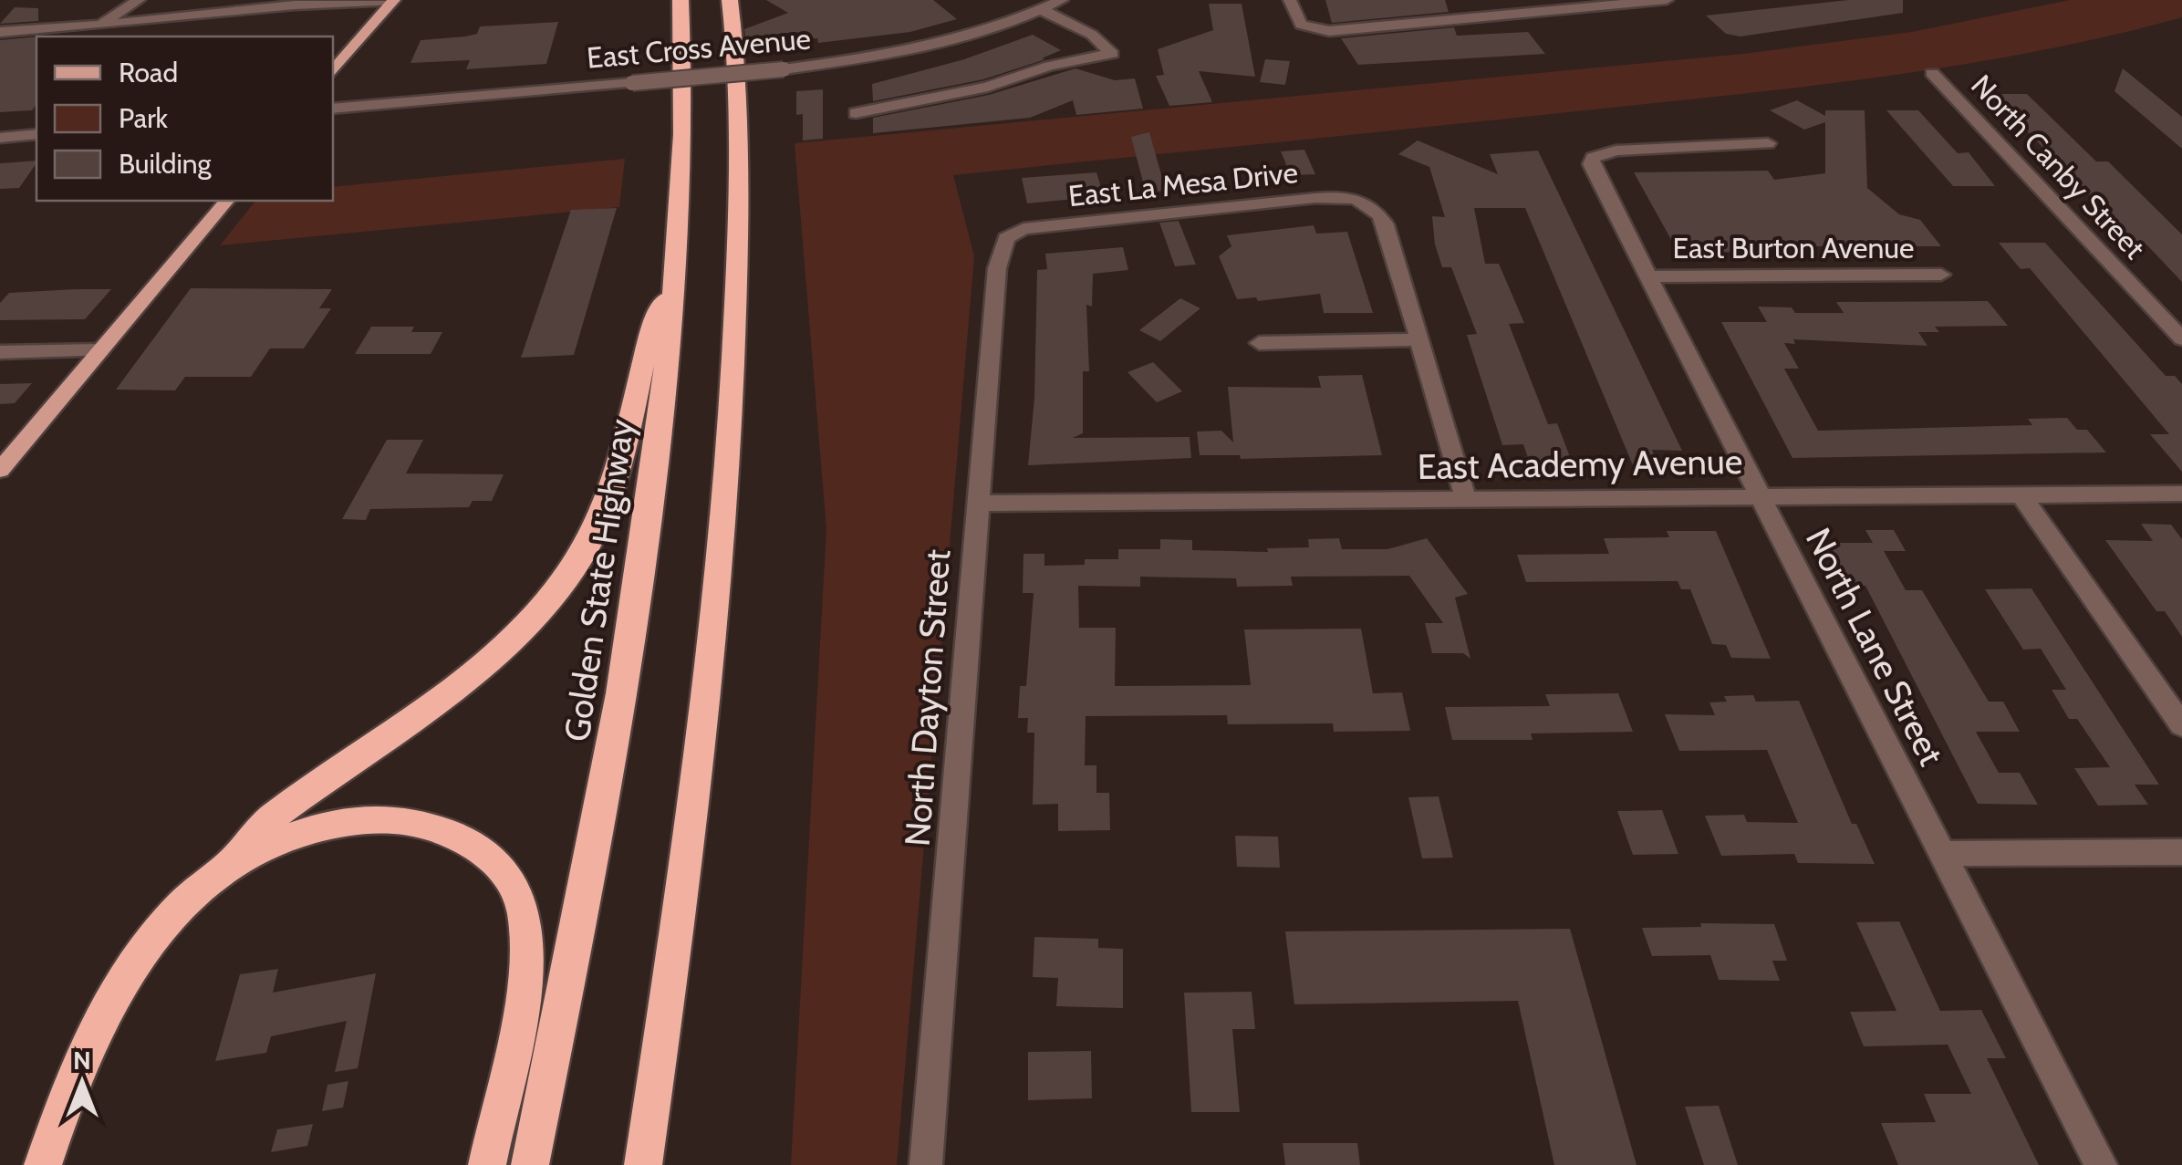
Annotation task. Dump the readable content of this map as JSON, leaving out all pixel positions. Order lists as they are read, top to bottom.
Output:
{
  "streets": {
    "highway": ["Golden State Highway"],
    "street": [
      "East Cross Avenue",
      "North Canby Street",
      "East La Mesa Drive",
      "East Burton Avenue",
      "East Academy Avenue",
      "North Lane Street",
      "North Dayton Street"
    ]
  },
  "crossings": [
    ["East La Mesa Drive", "North Dayton Street"],
    ["East Burton Avenue", "North Lane Street"],
    ["East Academy Avenue", "North Lane Street"],
    ["East Academy Avenue", "North Dayton Street"]
  ],
  "legend": ["Road", "Park", "Building"],
  "north": "top"
}
